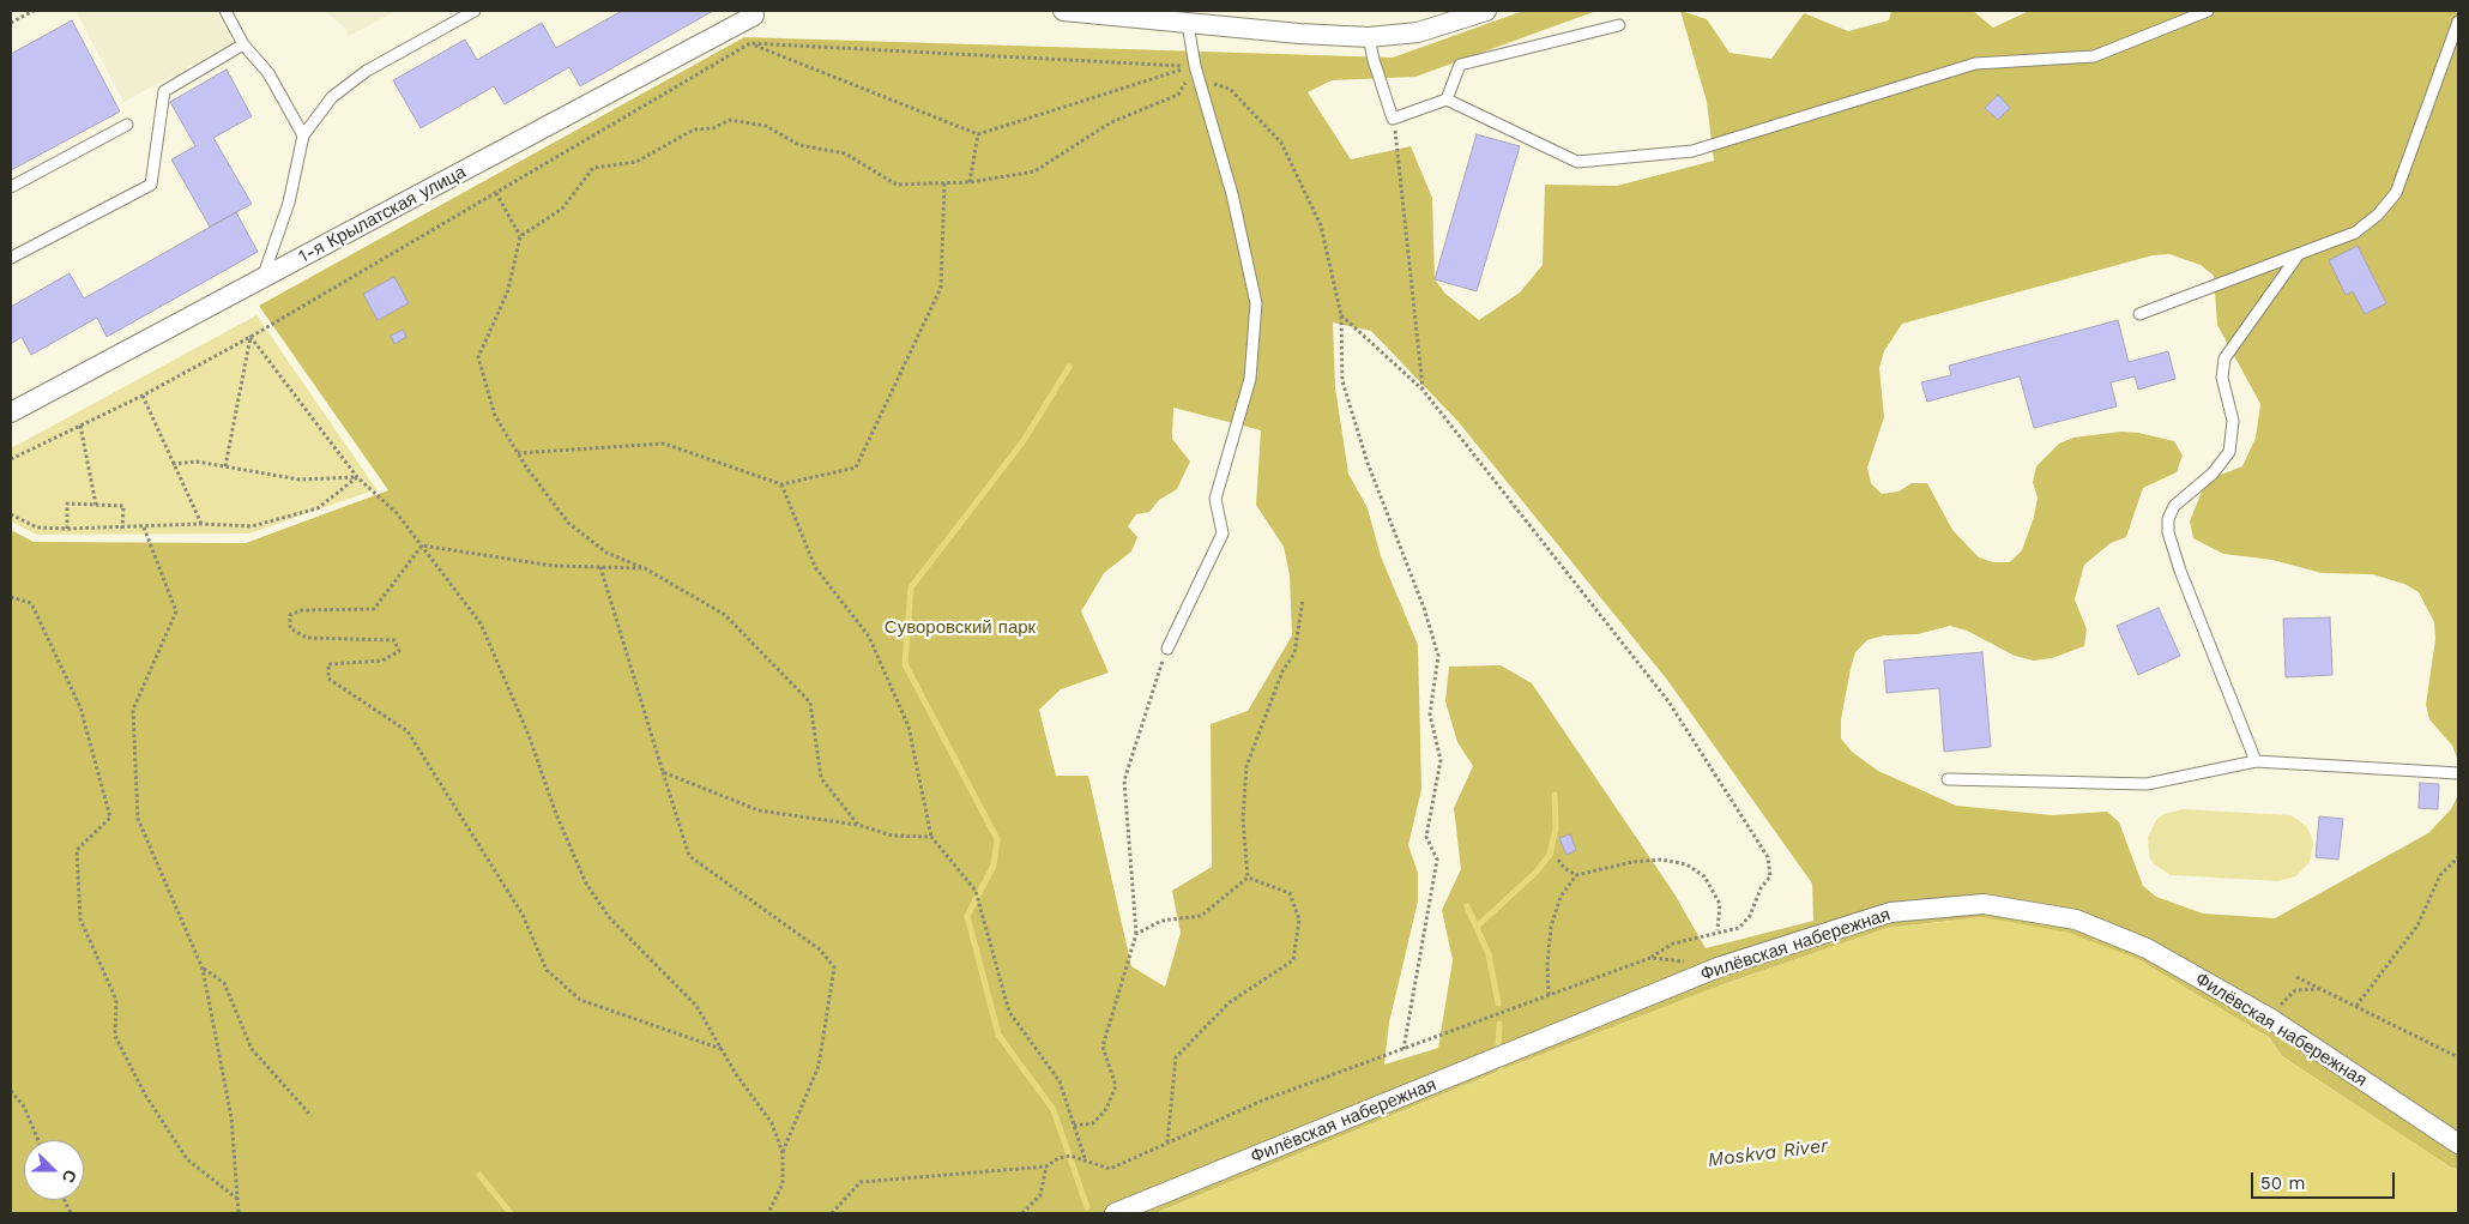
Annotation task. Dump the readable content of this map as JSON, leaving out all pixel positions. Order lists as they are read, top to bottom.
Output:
{
  "streets": {
    "street": ["1-я Крылатская улица", "Филёвская набережная"]
  },
  "water": ["Moskva River"],
  "parks": ["Суворовский парк"],
  "scale_bar": "50 m",
  "north": "right"
}
